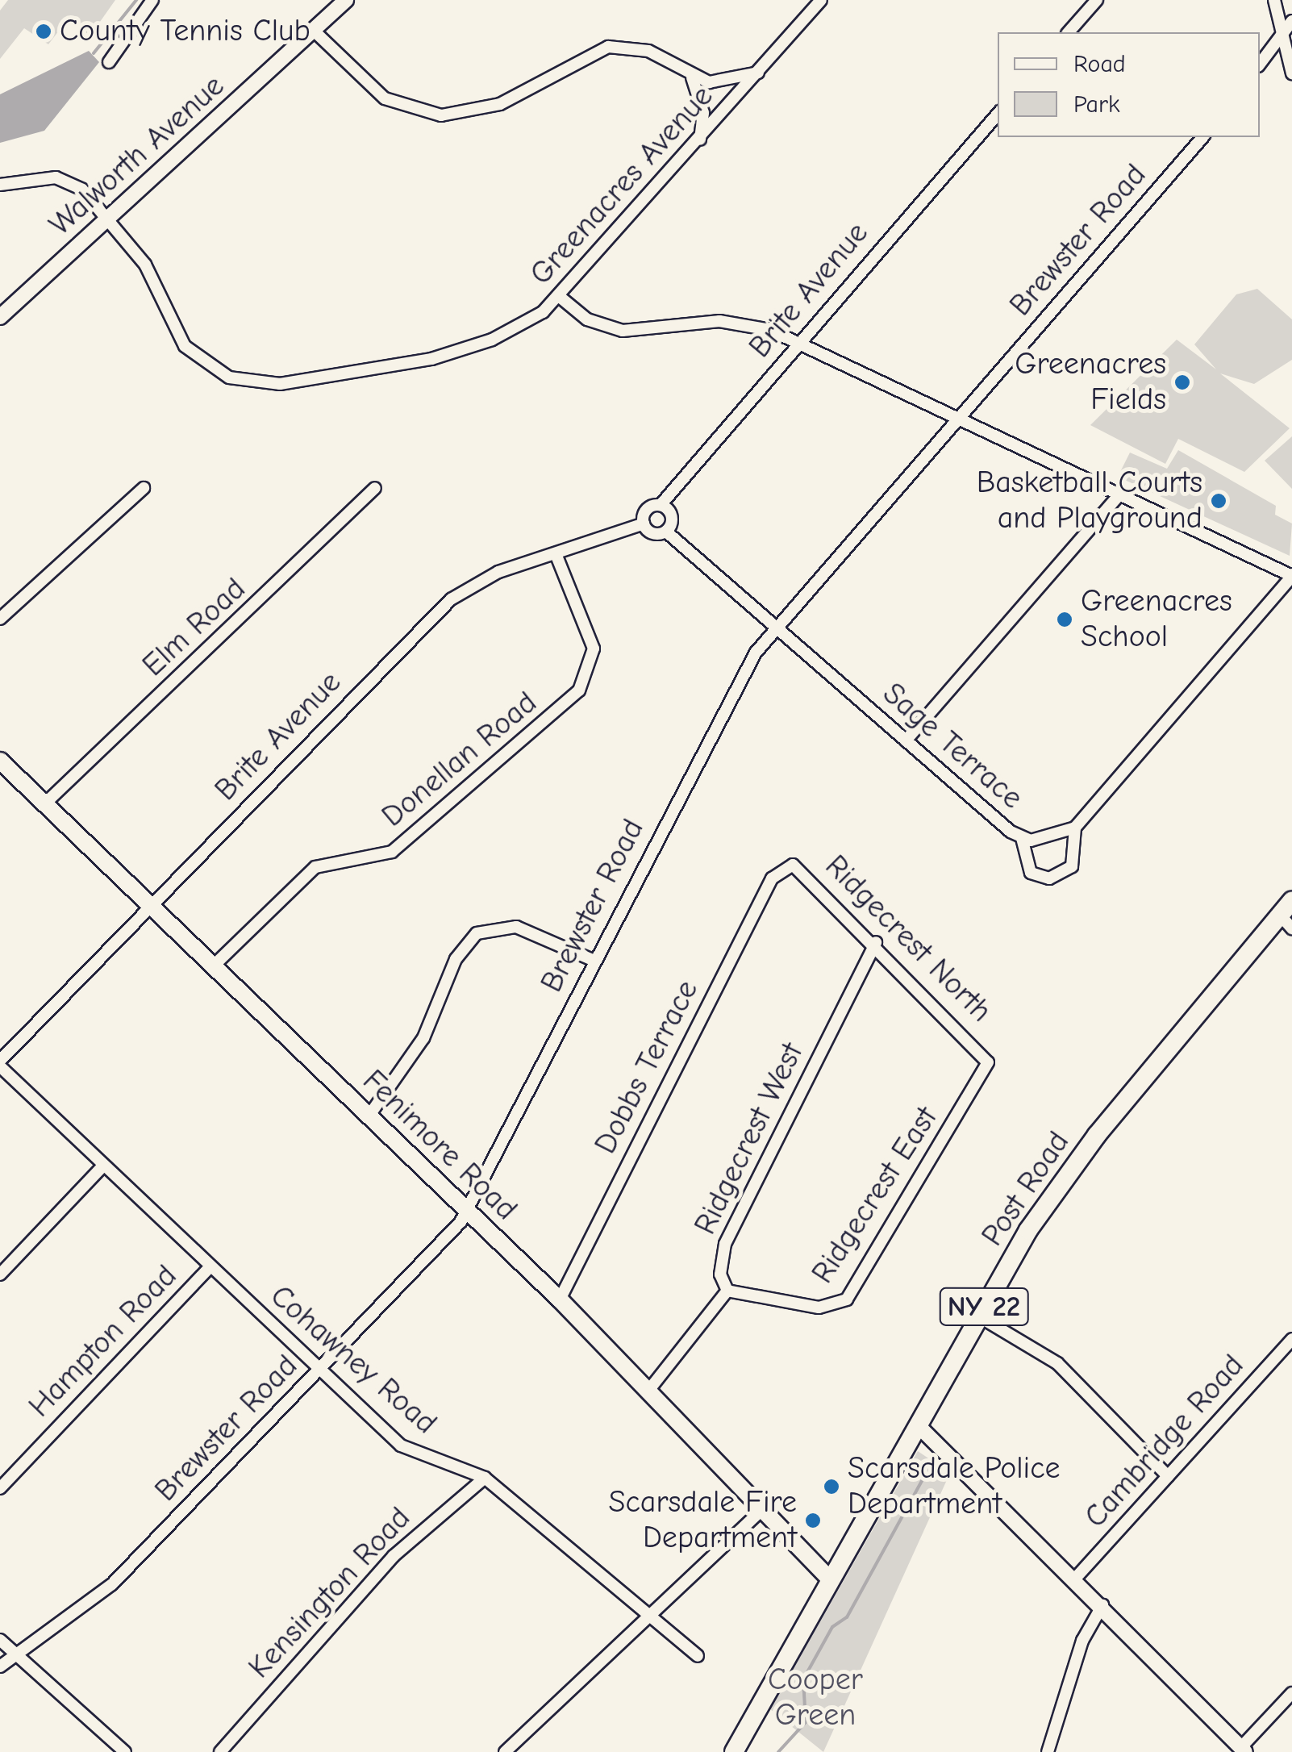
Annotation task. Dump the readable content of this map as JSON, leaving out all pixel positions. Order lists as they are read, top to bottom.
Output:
{
  "streets": {
    "main road": ["Fenimore Road", "Post Road", "NY 22"],
    "street": [
      "Walworth Avenue",
      "Greenacres Avenue",
      "Brewster Road",
      "Brite Avenue",
      "Elm Road",
      "Sage Terrace",
      "Donellan Road",
      "Ridgecrest North",
      "Dobbs Terrace",
      "Ridgecrest West",
      "Ridgecrest East",
      "Hampton Road",
      "Cohawney Road",
      "Cambridge Road",
      "Kensington Road"
    ]
  },
  "crossings": [
    ["Walworth Avenue", "Greenacres Avenue"],
    ["Brewster Road", "Sage Terrace"],
    ["Brewster Road", "Fenimore Road"],
    ["Brewster Road", "Cohawney Road"],
    ["Brite Avenue", "Sage Terrace"],
    ["Brite Avenue", "Donellan Road"],
    ["Brite Avenue", "Fenimore Road"],
    ["Brite Avenue", "Cohawney Road"],
    ["Elm Road", "Fenimore Road"],
    ["Donellan Road", "Fenimore Road"],
    ["Ridgecrest North", "Dobbs Terrace"],
    ["Ridgecrest North", "Ridgecrest West"],
    ["Ridgecrest North", "Ridgecrest East"],
    ["Dobbs Terrace", "Fenimore Road"],
    ["Ridgecrest West", "Ridgecrest East"],
    ["Fenimore Road", "Post Road"],
    ["Hampton Road", "Cohawney Road"],
    ["Cohawney Road", "Kensington Road"]
  ],
  "parks": ["Cooper Green"],
  "places": [
    "County Tennis Club",
    "Greenacres Fields",
    "Basketball Courts and Playground",
    "Greenacres School",
    "Scarsdale Police Department",
    "Scarsdale Fire Department"
  ],
  "legend": ["Road", "Park"]
}
